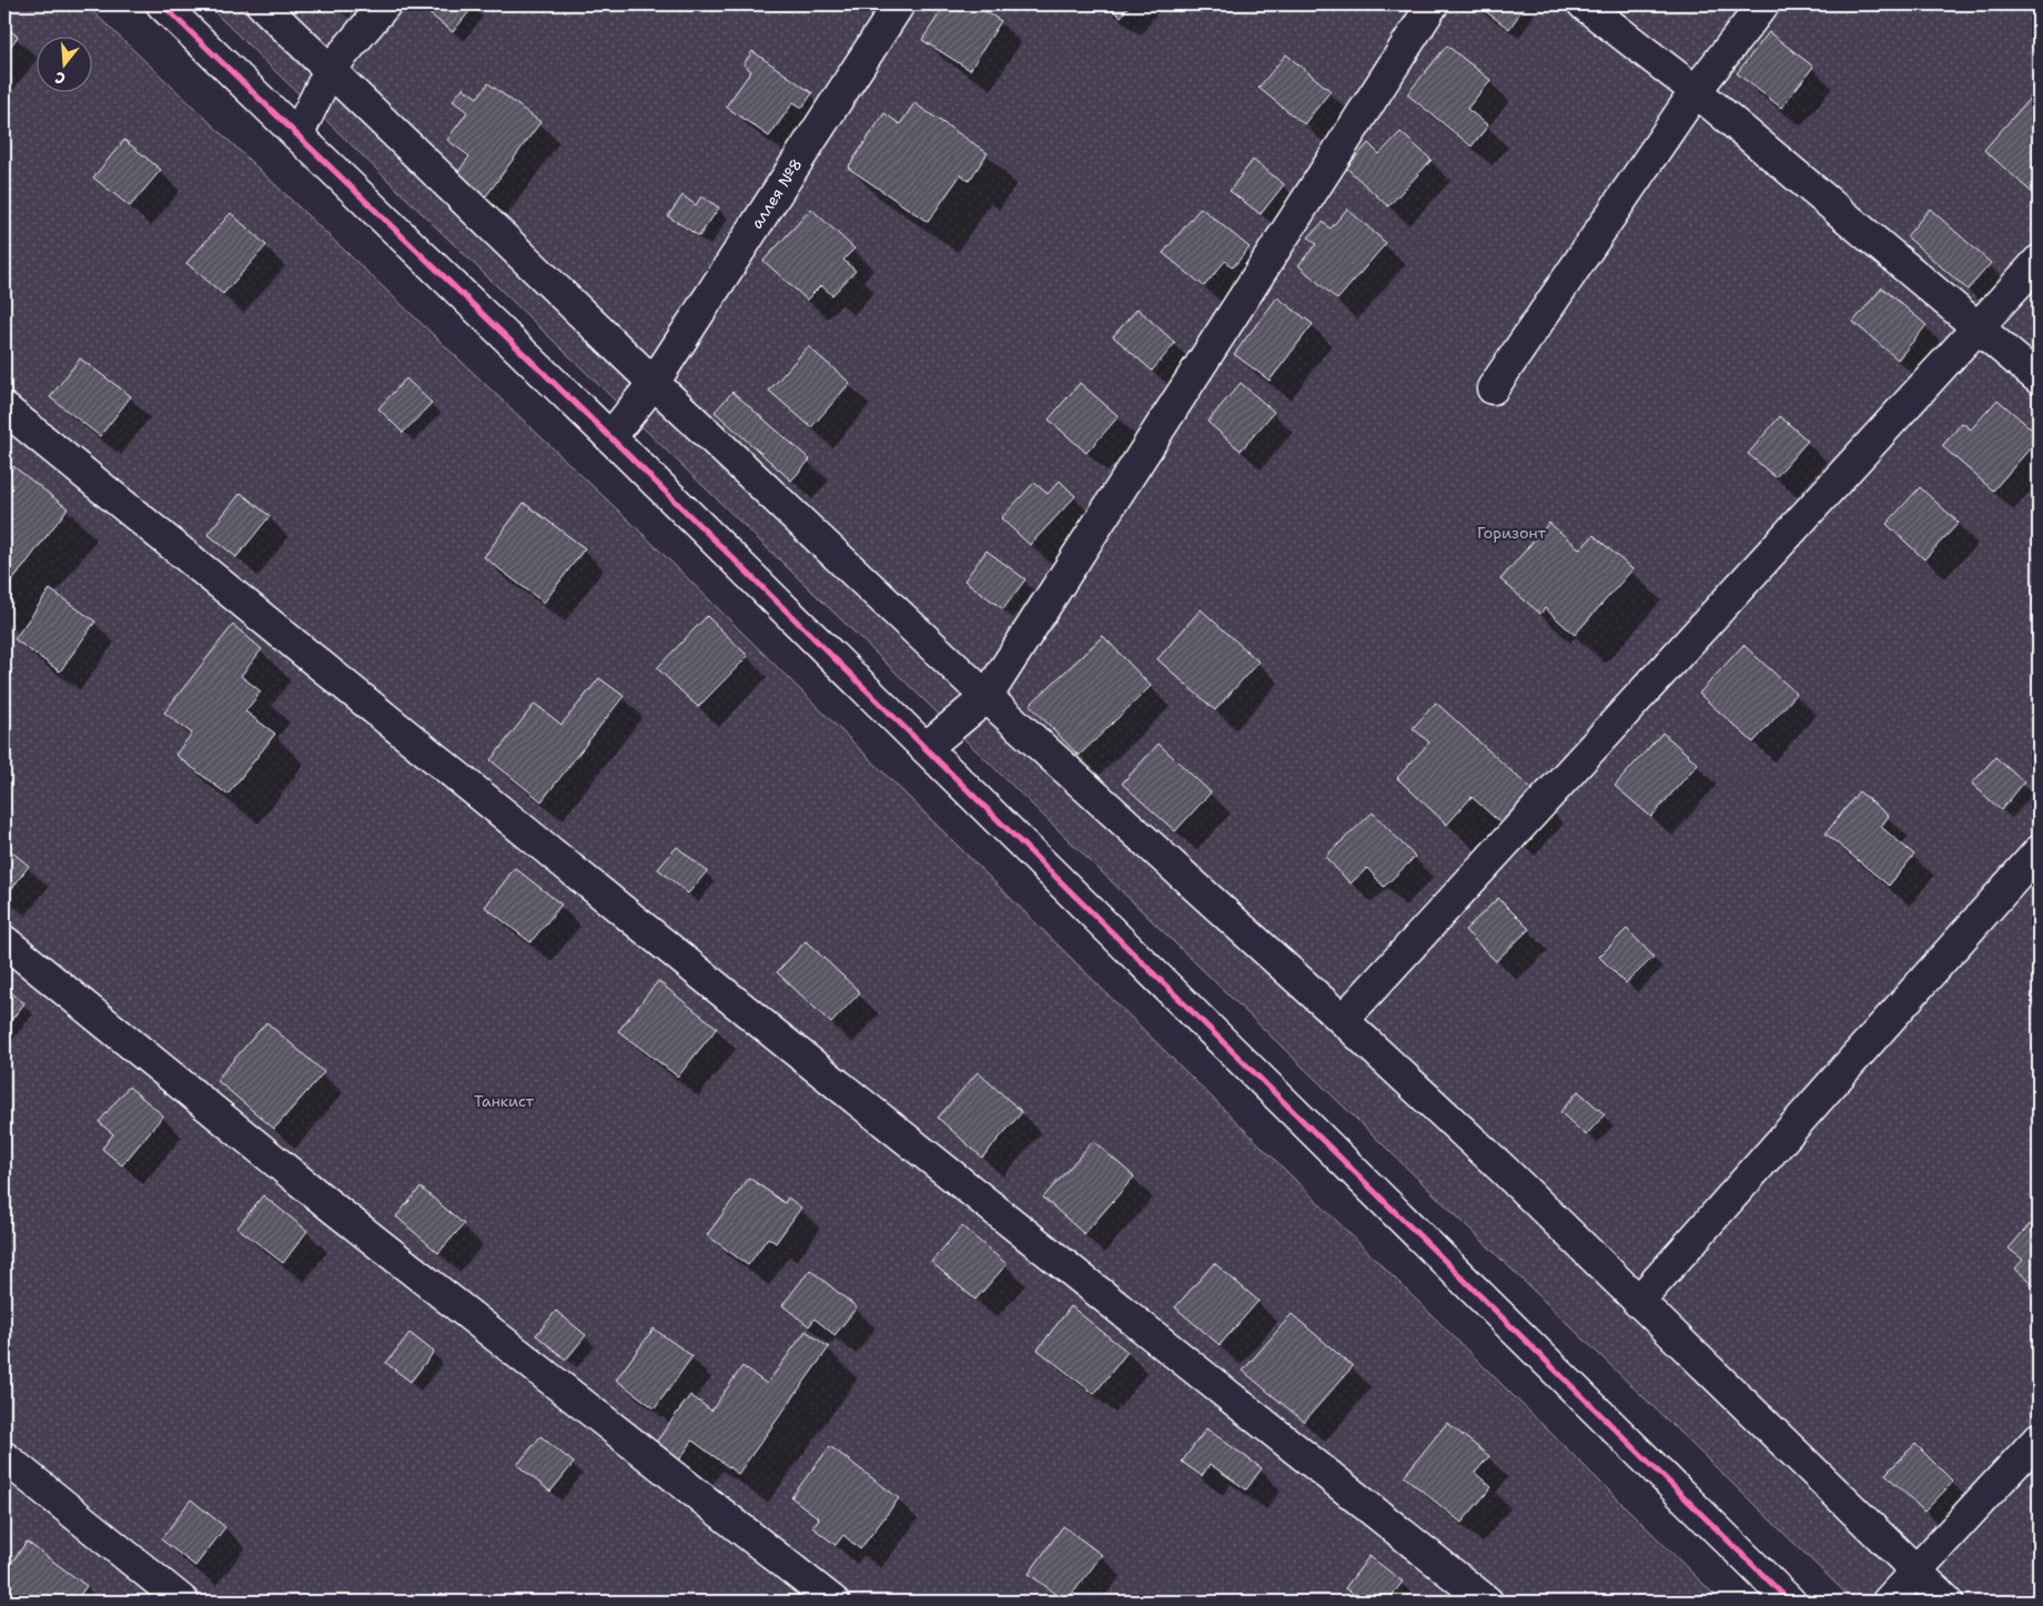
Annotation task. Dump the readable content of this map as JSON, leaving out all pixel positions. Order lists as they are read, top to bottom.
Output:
{
  "streets": {
    "street": ["аллея №8"]
  },
  "parks": ["Горизонт", "Танкист"],
  "north": "bottom"
}
